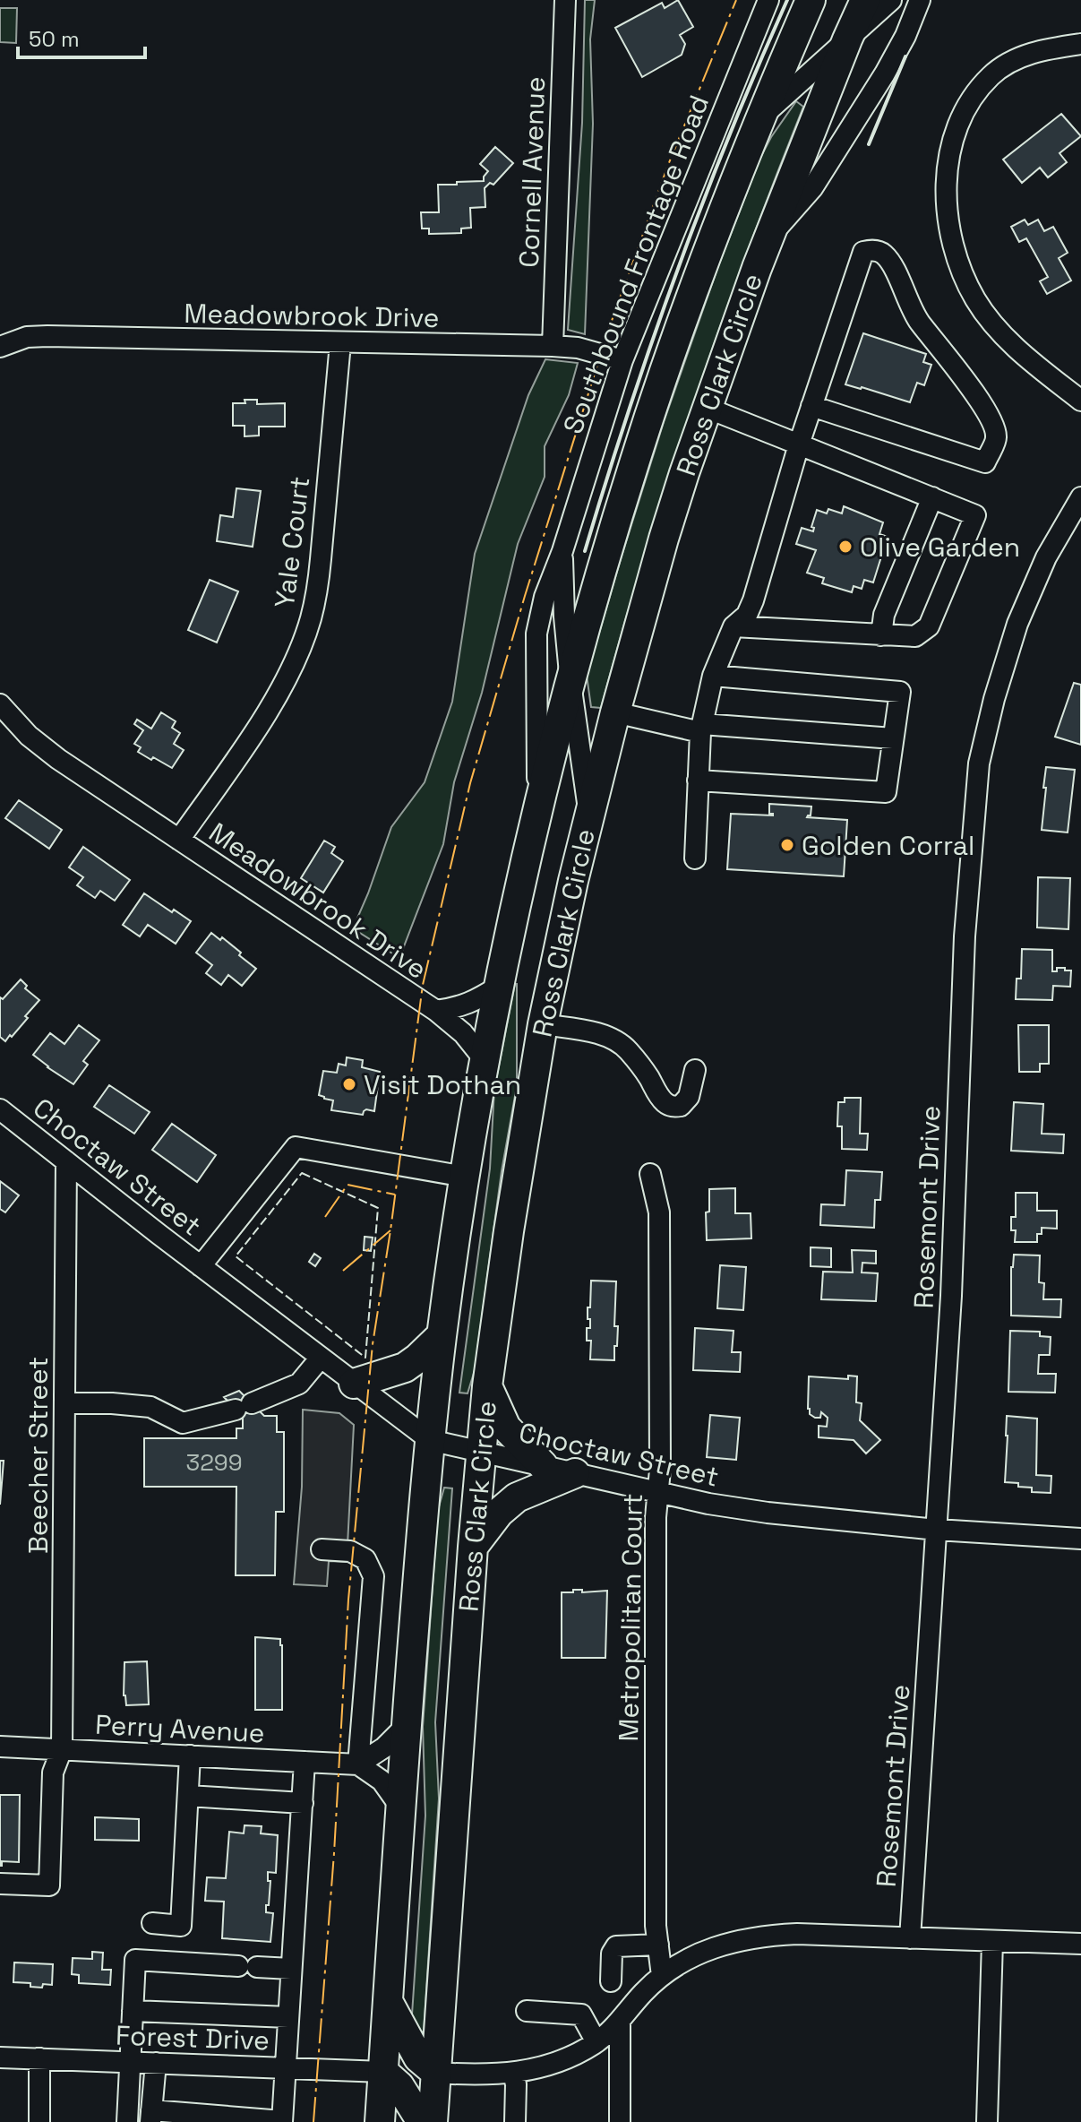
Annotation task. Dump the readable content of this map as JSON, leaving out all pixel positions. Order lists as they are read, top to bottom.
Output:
{
  "streets": {
    "highway": ["Ross Clark Circle"],
    "street": [
      "Cornell Avenue",
      "Southbound Frontage Road",
      "Meadowbrook Drive",
      "Yale Court",
      "Choctaw Street",
      "Rosemont Drive",
      "Beecher Street",
      "Metropolitan Court",
      "Perry Avenue",
      "Forest Drive"
    ]
  },
  "crossings": [
    ["Cornell Avenue", "Meadowbrook Drive"],
    ["Southbound Frontage Road", "Meadowbrook Drive"],
    ["Southbound Frontage Road", "Ross Clark Circle"],
    ["Meadowbrook Drive", "Ross Clark Circle"],
    ["Meadowbrook Drive", "Yale Court"],
    ["Ross Clark Circle", "Choctaw Street"],
    ["Ross Clark Circle", "Forest Drive"],
    ["Choctaw Street", "Rosemont Drive"],
    ["Choctaw Street", "Beecher Street"],
    ["Choctaw Street", "Metropolitan Court"],
    ["Beecher Street", "Perry Avenue"]
  ],
  "places": ["Olive Garden", "Golden Corral", "Visit Dothan"],
  "house_numbers": ["3299"],
  "scale_bar": "50 m"
}
